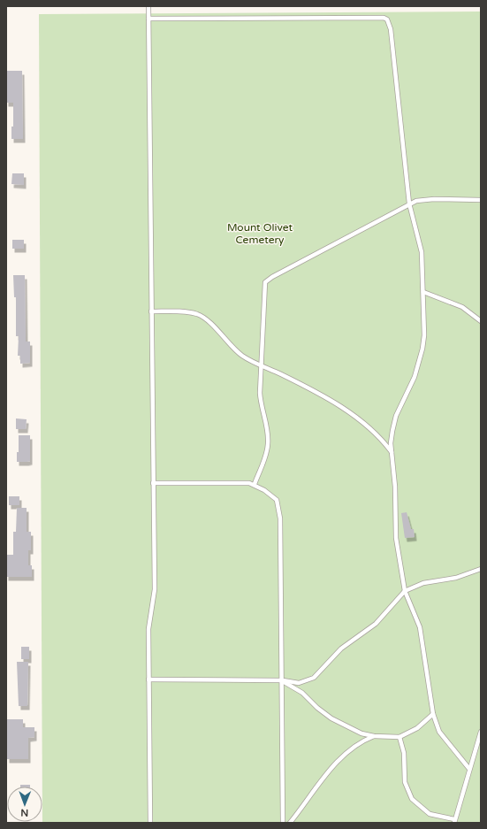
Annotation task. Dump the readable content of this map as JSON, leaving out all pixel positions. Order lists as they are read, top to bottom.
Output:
{
  "parks": ["Mount Olivet Cemetery"],
  "north": "bottom"
}
